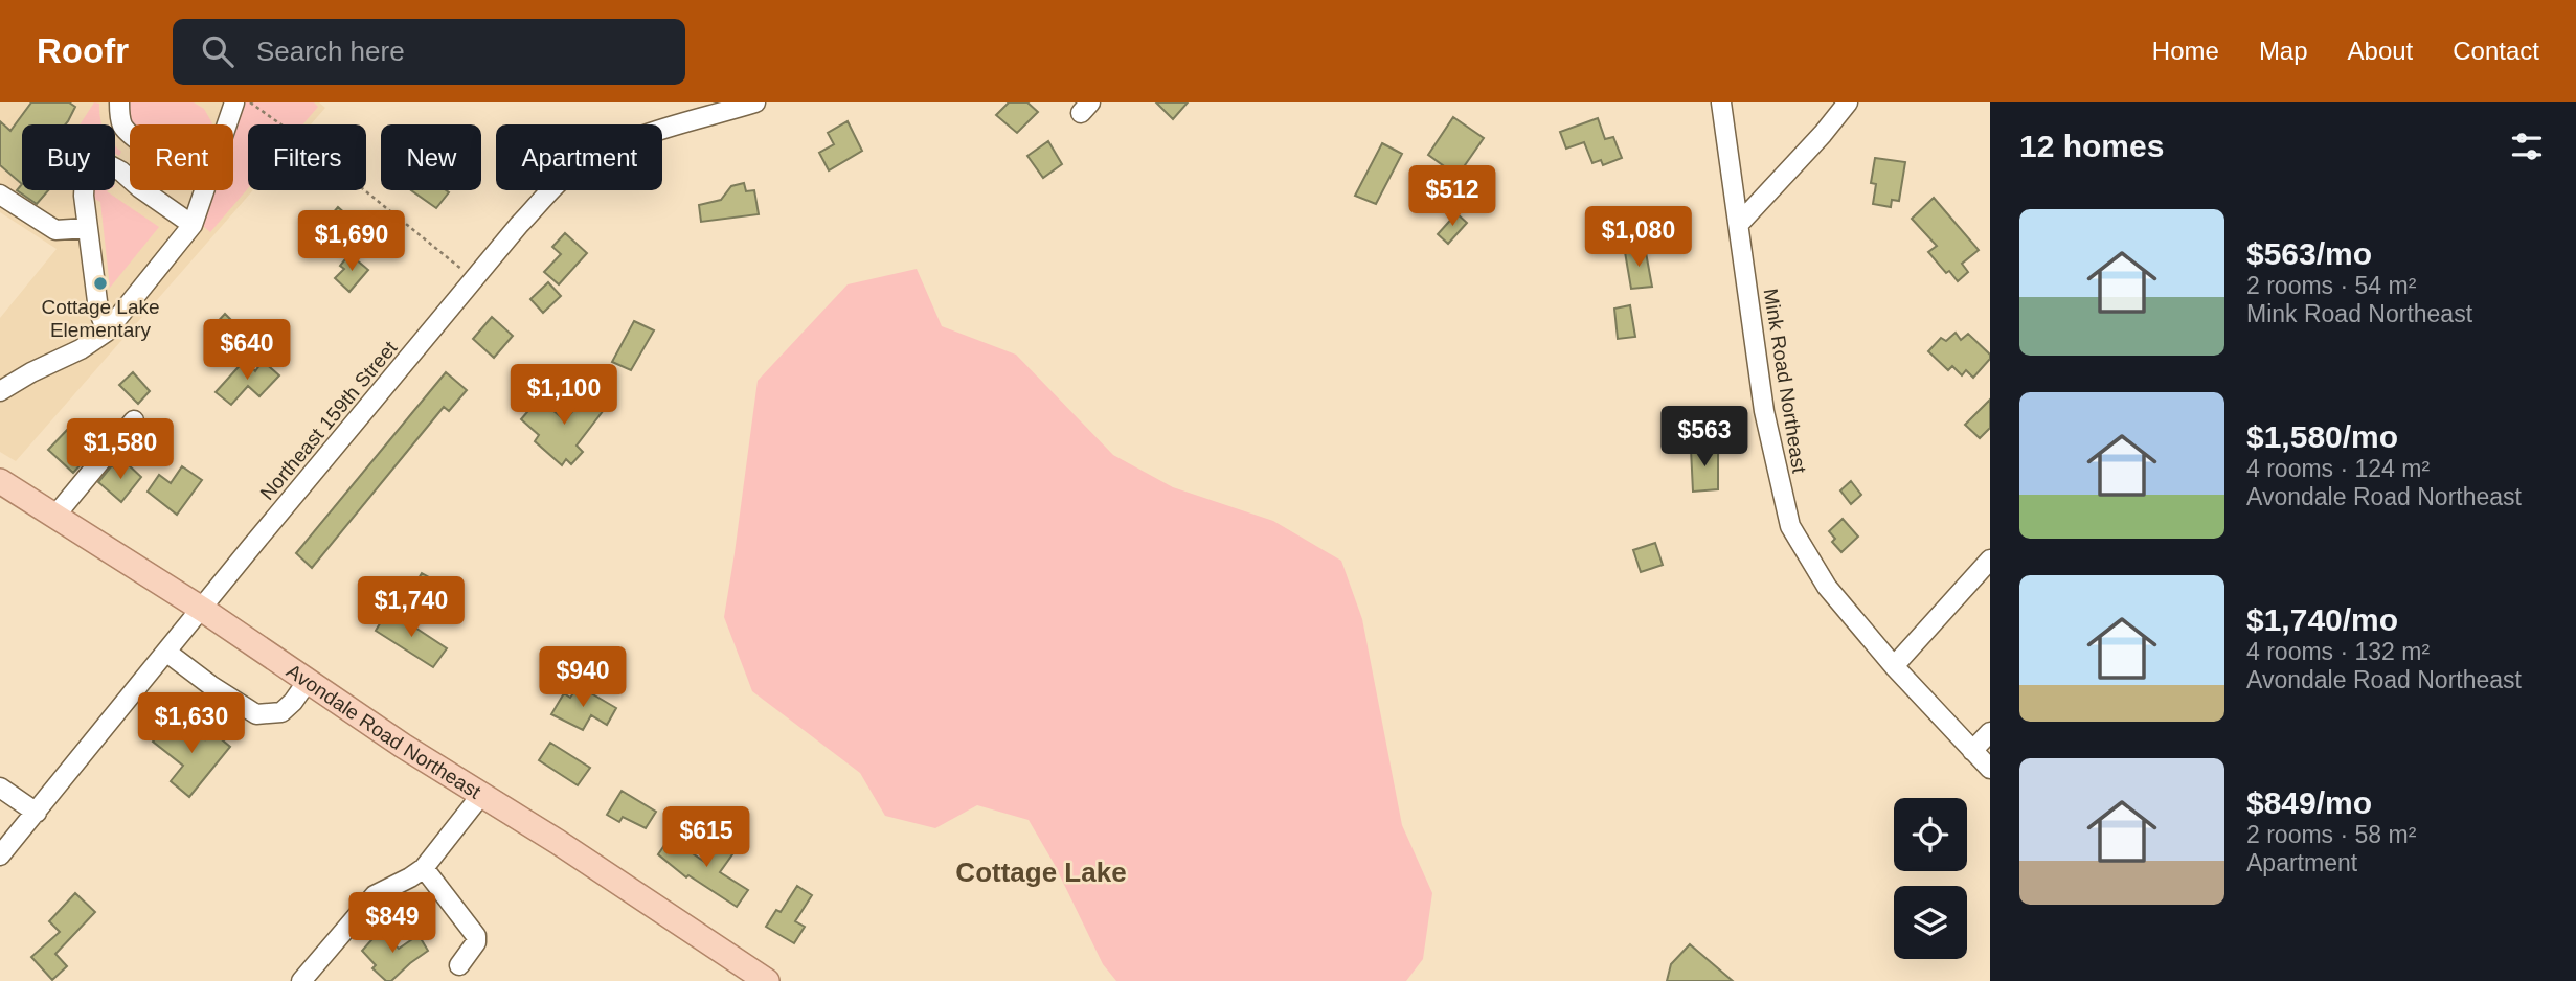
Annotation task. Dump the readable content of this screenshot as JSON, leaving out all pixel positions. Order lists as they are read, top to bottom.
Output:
{
  "streets": {
    "main road": ["Avondale Road Northeast"],
    "street": ["Mink Road Northeast", "Northeast 159th Street"]
  },
  "crossings": [
    ["Northeast 159th Street", "Avondale Road Northeast"]
  ],
  "districts": ["Cottage Lake"],
  "places": ["Cottage Lake Elementary"],
  "page": {
    "header": "Roofr",
    "search": "Search here",
    "nav": [
      "Home",
      "Map",
      "About",
      "Contact"
    ],
    "heading": "12 homes",
    "chip": [
      "Buy",
      "Rent",
      "Filters",
      "New",
      "Apartment"
    ],
    "price": [
      "$512",
      "$1,080",
      "$1,690",
      "$640",
      "$1,100",
      "$563",
      "$1,580",
      "$1,740",
      "$940",
      "$1,630",
      "$615",
      "$849"
    ],
    "list": [
      {
        "name": "$563/mo",
        "note": "2 rooms · 54 m² · Mink Road Northeast"
      },
      {
        "name": "$1,580/mo",
        "note": "4 rooms · 124 m² · Avondale Road Northeast"
      },
      {
        "name": "$1,740/mo",
        "note": "4 rooms · 132 m² · Avondale Road Northeast"
      },
      {
        "name": "$849/mo",
        "note": "2 rooms · 58 m² · Apartment"
      }
    ]
  }
}
